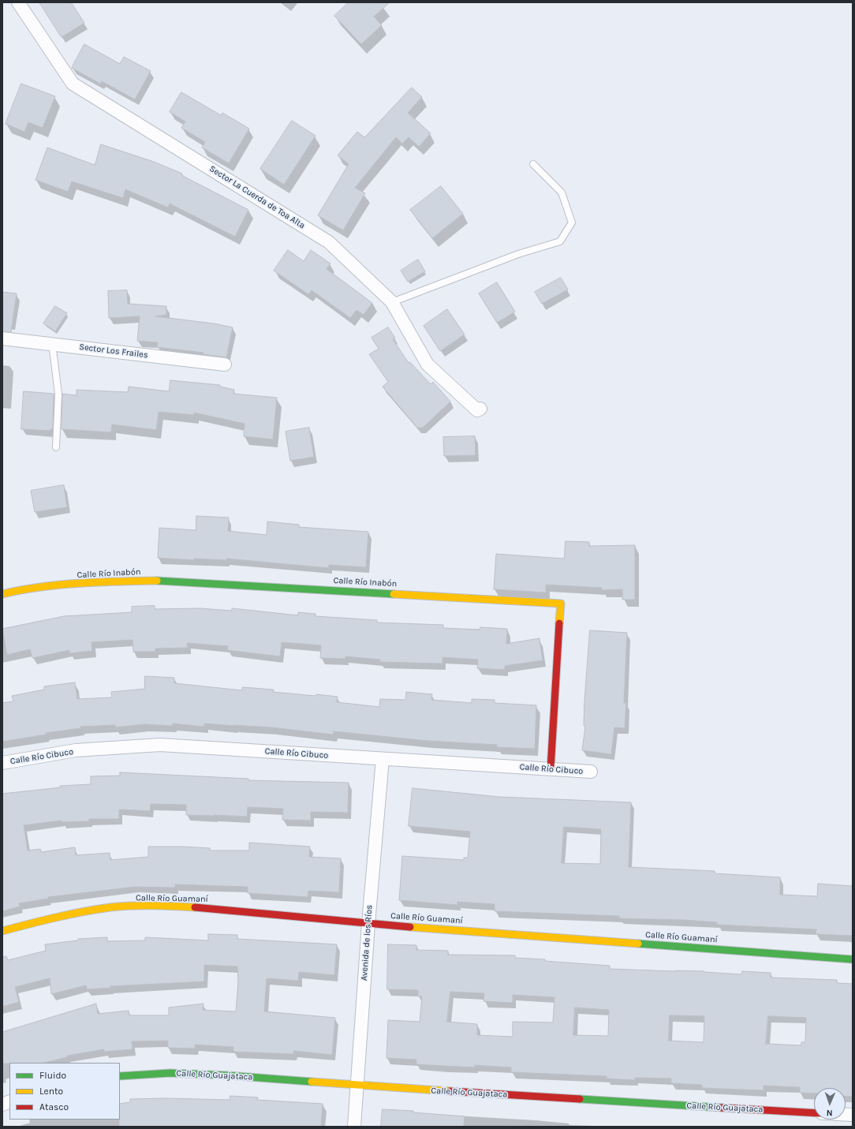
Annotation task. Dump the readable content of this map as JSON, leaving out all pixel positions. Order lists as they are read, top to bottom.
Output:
{
  "streets": {
    "street": [
      "Sector La Cuerda de Toa Alta",
      "Sector Los Frailes",
      "Calle Río Inabón",
      "Calle Río Cibuco",
      "Calle Río Guamaní",
      "Avenida de los Ríos",
      "Calle Río Guajataca"
    ]
  },
  "crossings": [
    ["Calle Río Inabón", "Calle Río Cibuco"],
    ["Calle Río Cibuco", "Avenida de los Ríos"],
    ["Calle Río Guamaní", "Avenida de los Ríos"],
    ["Avenida de los Ríos", "Calle Río Guajataca"]
  ],
  "legend": ["Fluido", "Lento", "Atasco"],
  "north": "bottom"
}
